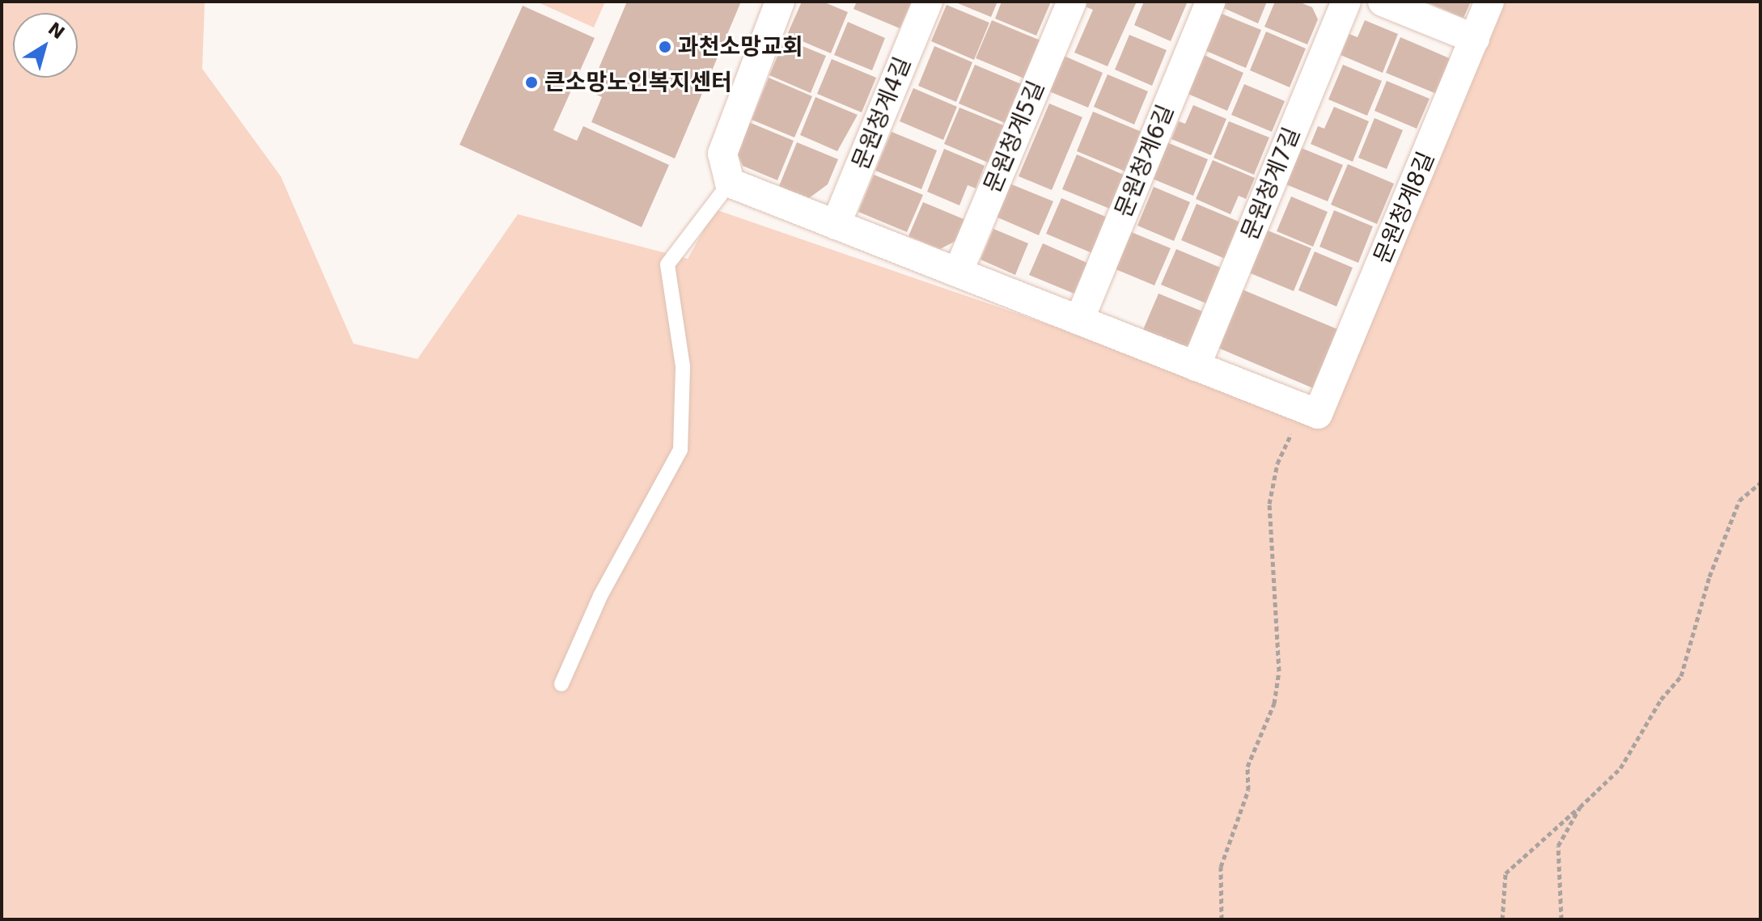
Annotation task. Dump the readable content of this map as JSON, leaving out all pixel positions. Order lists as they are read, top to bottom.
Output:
{
  "streets": {
    "street": [
      "문원청계4길",
      "문원청계5길",
      "문원청계6길",
      "문원청계7길",
      "문원청계8길"
    ]
  },
  "places": ["과천소망교회", "큰소망노인복지센터"],
  "north": "top right"
}
